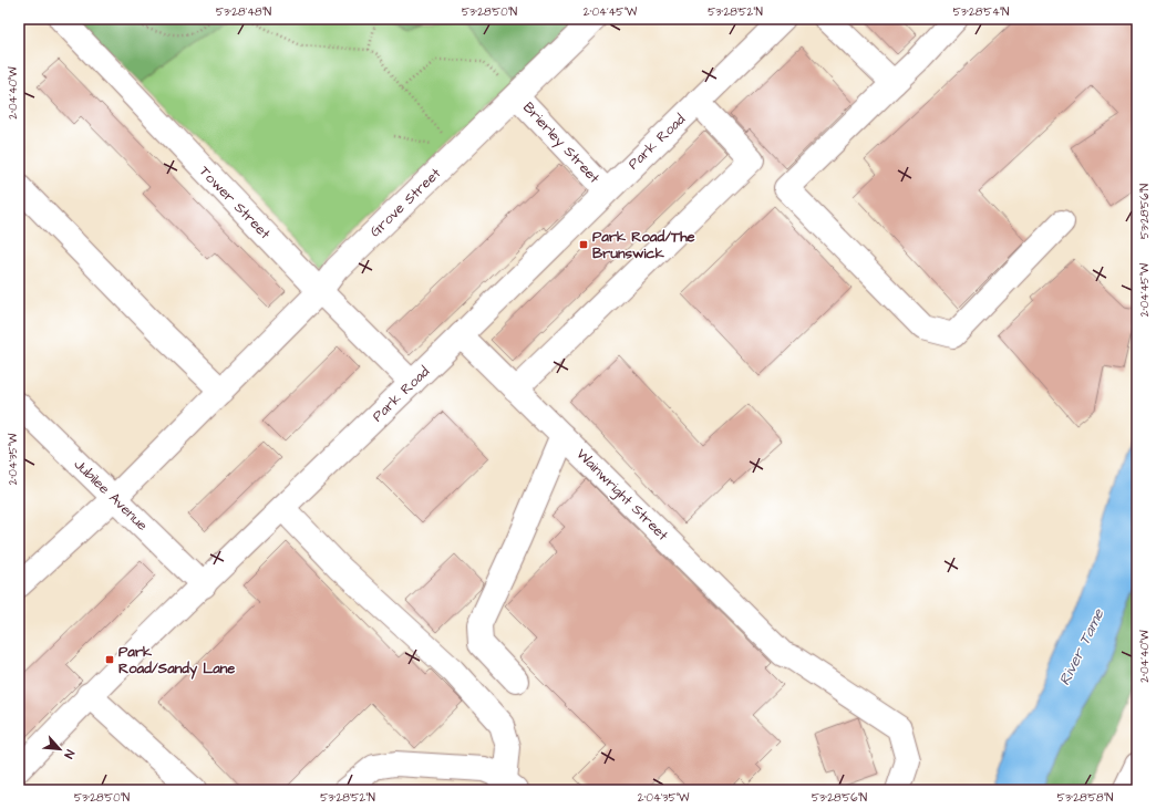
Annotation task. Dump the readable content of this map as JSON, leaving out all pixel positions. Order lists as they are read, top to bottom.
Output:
{
  "streets": {
    "street": [
      "Park Road",
      "Brierley Street",
      "Tower Street",
      "Grove Street",
      "Jubilee Avenue",
      "Wainwright Street"
    ]
  },
  "crossings": [
    ["Park Road", "Brierley Street"],
    ["Park Road", "Tower Street"],
    ["Park Road", "Jubilee Avenue"],
    ["Park Road", "Wainwright Street"],
    ["Brierley Street", "Grove Street"],
    ["Tower Street", "Grove Street"],
    ["Grove Street", "Jubilee Avenue"]
  ],
  "water": ["River Tame"],
  "places": {
    "transit": ["Park Road/The Brunswick", "Park Road/Sandy Lane"]
  },
  "north": "bottom right",
  "coordinates": [
    "53°28'48\"N",
    "53°28'50\"N",
    "2°04'45\"W",
    "53°28'52\"N",
    "53°28'54\"N",
    "2°04'40\"W",
    "53°28'56\"N",
    "2°04'35\"W",
    "53°28'58\"N"
  ]
}
